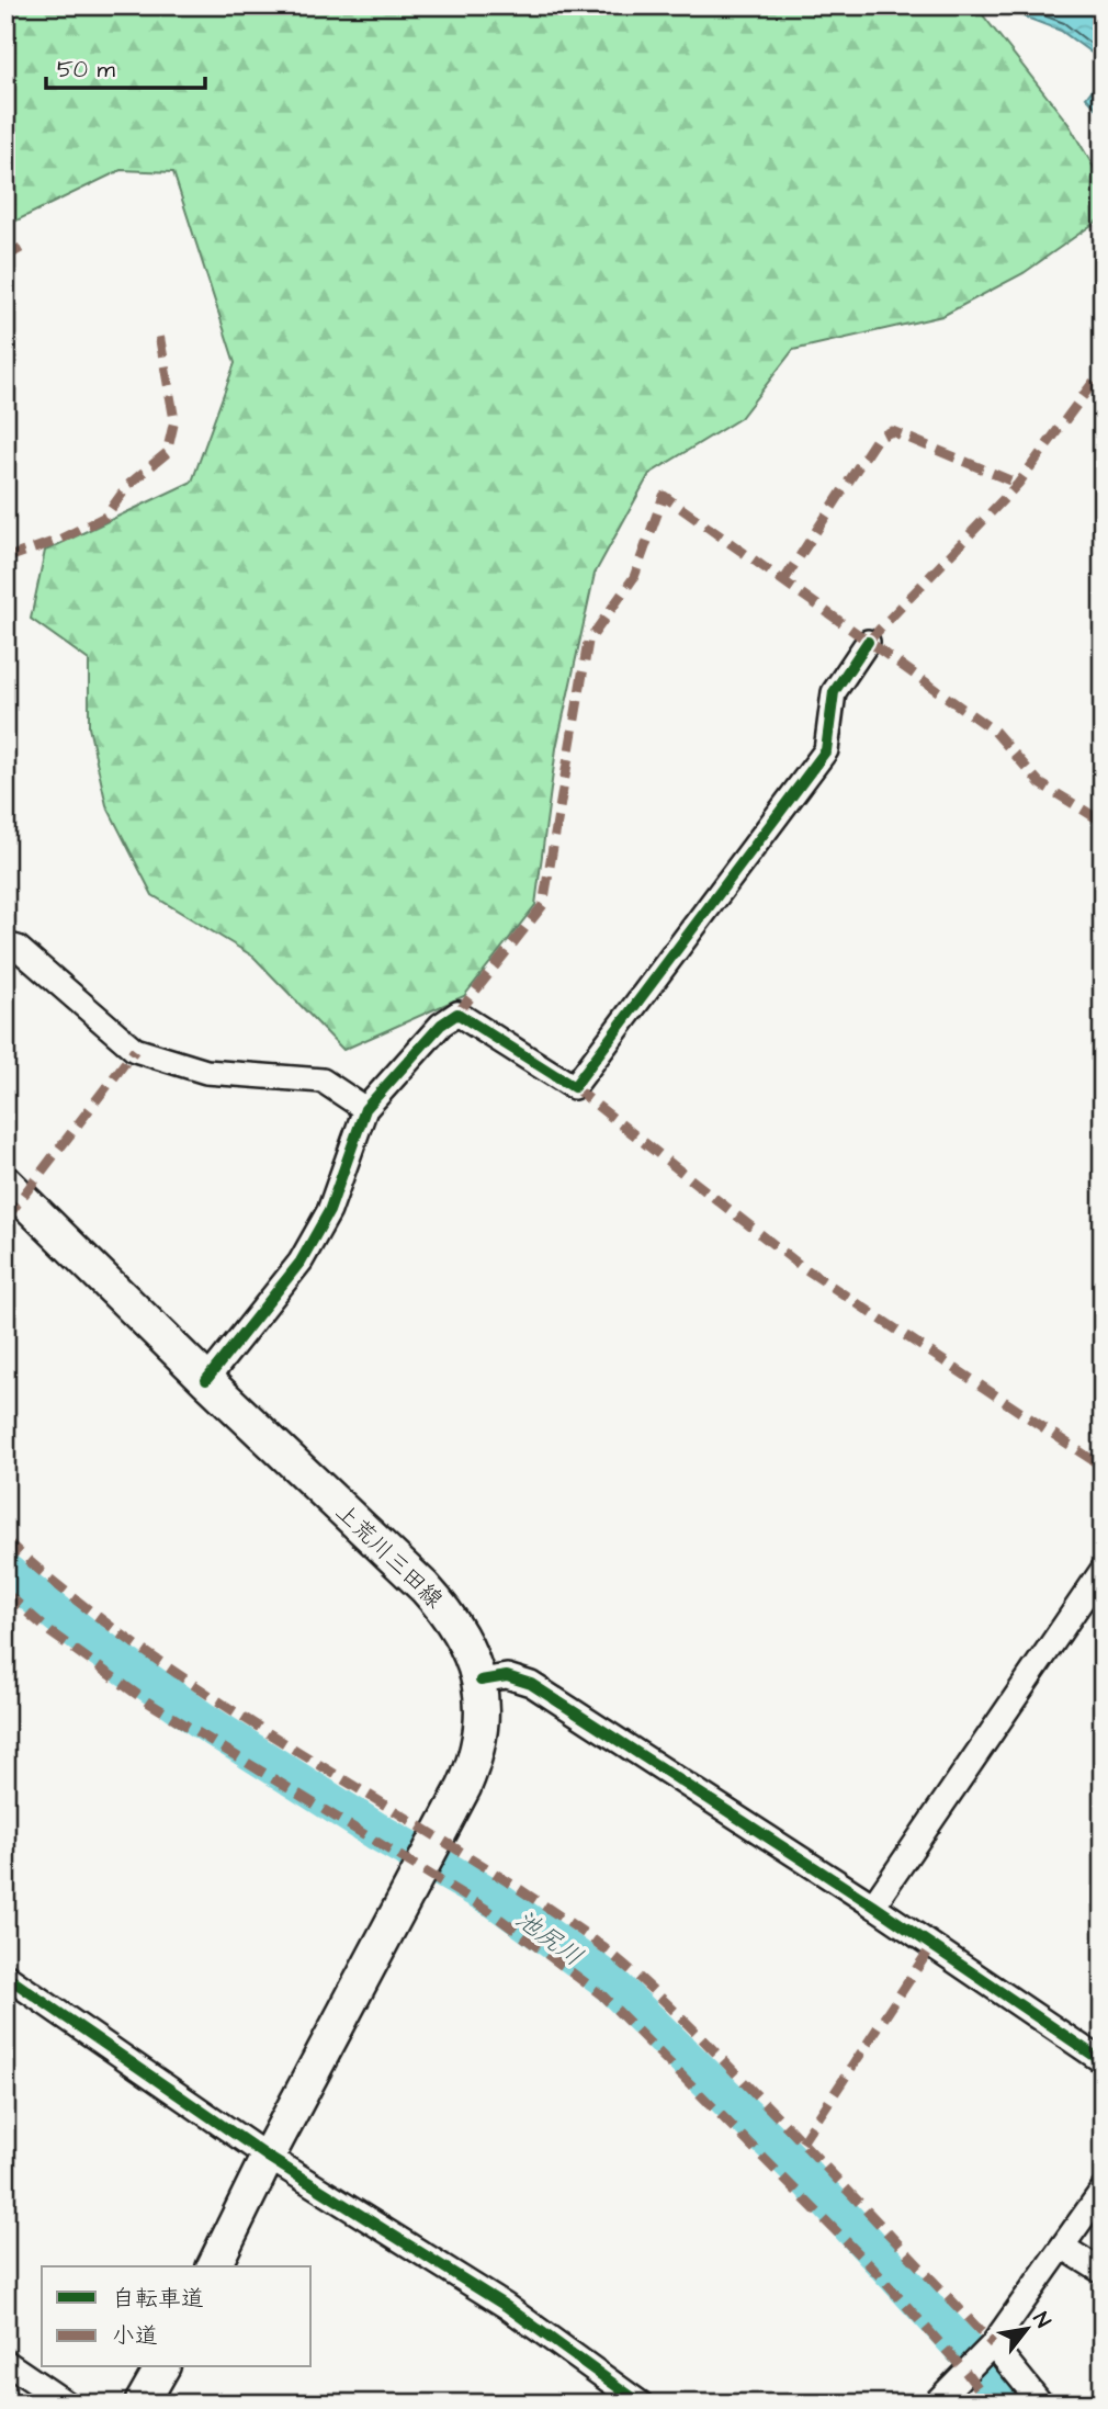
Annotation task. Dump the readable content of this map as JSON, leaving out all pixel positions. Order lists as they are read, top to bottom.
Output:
{
  "streets": {
    "main road": ["上荒川三田線"]
  },
  "water": ["池尻川"],
  "legend": ["自転車道", "小道"],
  "scale_bar": "50 m",
  "north": "top right"
}
